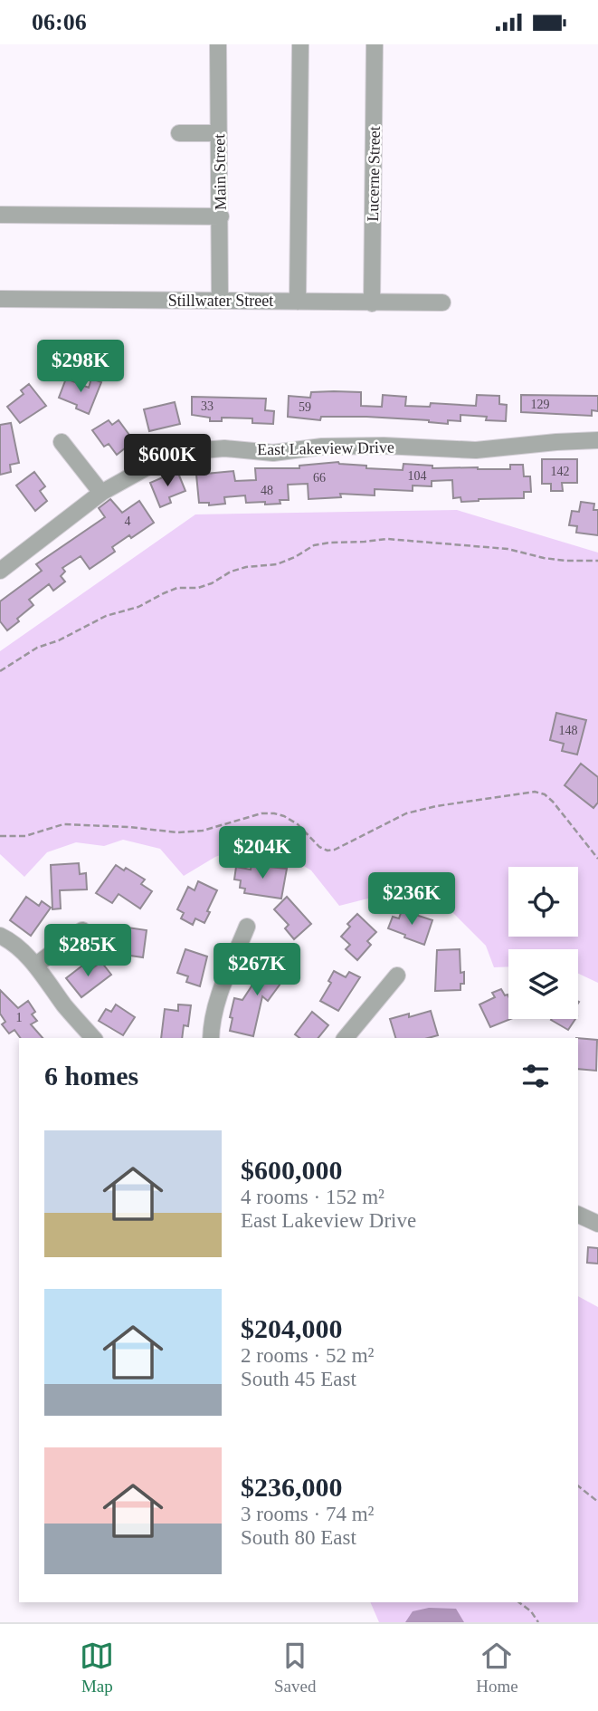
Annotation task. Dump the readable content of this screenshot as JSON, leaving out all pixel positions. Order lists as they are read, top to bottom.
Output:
{
  "streets": {
    "street": [
      "Main Street",
      "Lucerne Street",
      "Stillwater Street",
      "East Lakeview Drive"
    ]
  },
  "crossings": [
    ["Main Street", "Stillwater Street"],
    ["Lucerne Street", "Stillwater Street"]
  ],
  "house_numbers": [
    "129",
    "33",
    "59",
    "142",
    "104",
    "66",
    "48",
    "4",
    "148",
    "1"
  ],
  "page": {
    "status": "06:06",
    "price": [
      "$298K",
      "$600K",
      "$204K",
      "$236K",
      "$285K",
      "$267K"
    ],
    "heading": "6 homes",
    "list": [
      {
        "name": "$600,000",
        "note": "4 rooms · 152 m² · East Lakeview Drive"
      },
      {
        "name": "$204,000",
        "note": "2 rooms · 52 m² · South 45 East"
      },
      {
        "name": "$236,000",
        "note": "3 rooms · 74 m² · South 80 East"
      }
    ],
    "tabs": ["Map", "Saved", "Home"]
  }
}
